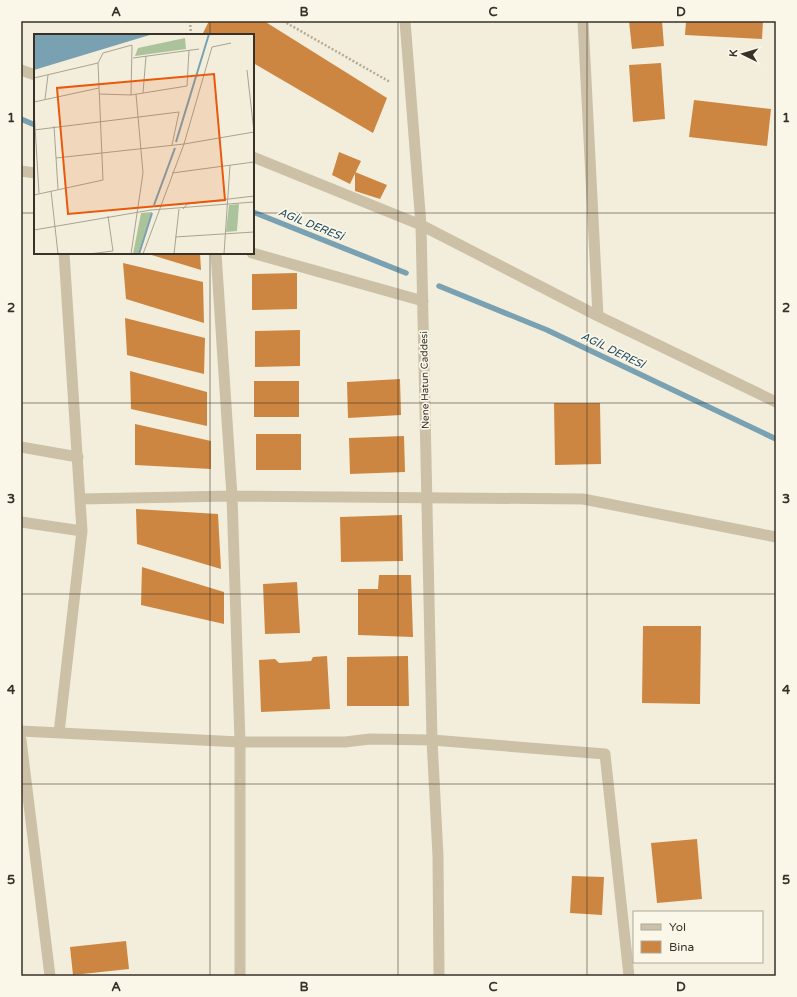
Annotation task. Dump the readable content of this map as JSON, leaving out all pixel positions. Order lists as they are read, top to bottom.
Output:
{
  "streets": {
    "street": ["Nene Hatun Caddesi"]
  },
  "water": ["AGİL DERESİ"],
  "legend": ["Yol", "Bina"],
  "north": "left",
  "grid": {
    "columns": [
      "A",
      "B",
      "C",
      "D"
    ],
    "rows": [
      "1",
      "2",
      "3",
      "4",
      "5"
    ]
  }
}
